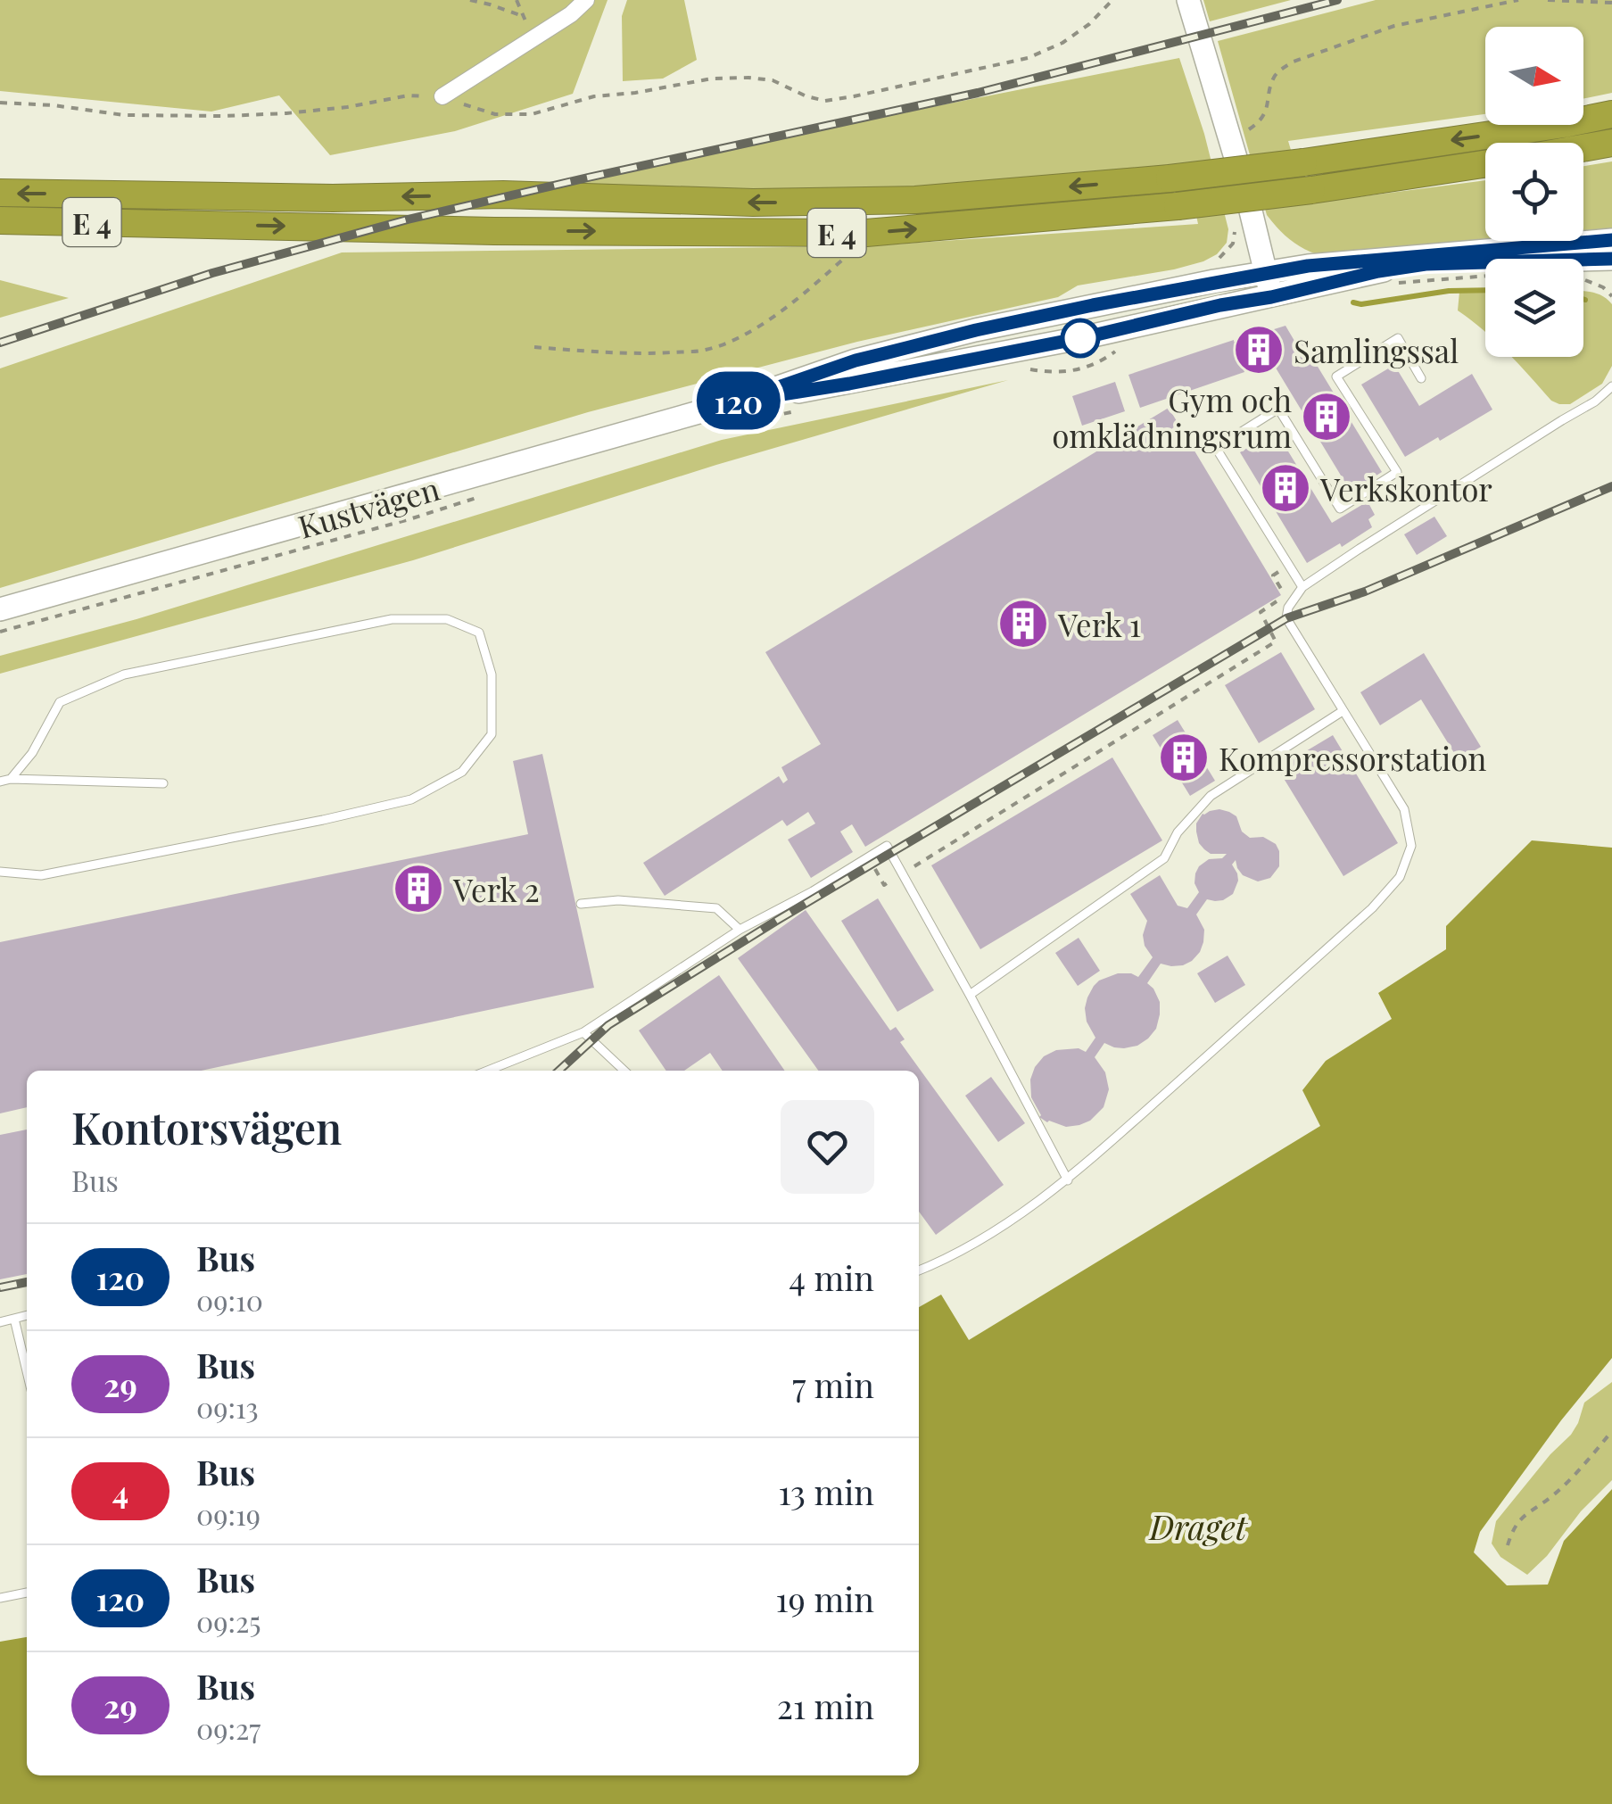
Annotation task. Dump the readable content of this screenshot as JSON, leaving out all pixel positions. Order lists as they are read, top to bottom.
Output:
{
  "streets": {
    "highway": ["E 4"],
    "main road": ["Kustvägen"]
  },
  "water": ["Draget"],
  "places": {
    "building": [
      "Samlingssal",
      "Gym och omklädningsrum",
      "Verkskontor",
      "Verk 1",
      "Kompressorstation",
      "Verk 2"
    ]
  },
  "lines": ["bus line 120"],
  "north": "right",
  "page": {
    "on_map": "120",
    "heading": ["Kontorsvägen", "Bus"],
    "list": [
      {
        "mark": "120",
        "name": "Bus",
        "note": "09:10",
        "value": "4 min"
      },
      {
        "mark": "29",
        "name": "Bus",
        "note": "09:13",
        "value": "7 min"
      },
      {
        "mark": "4",
        "name": "Bus",
        "note": "09:19",
        "value": "13 min"
      },
      {
        "mark": "120",
        "name": "Bus",
        "note": "09:25",
        "value": "19 min"
      },
      {
        "mark": "29",
        "name": "Bus",
        "note": "09:27",
        "value": "21 min"
      }
    ]
  }
}
